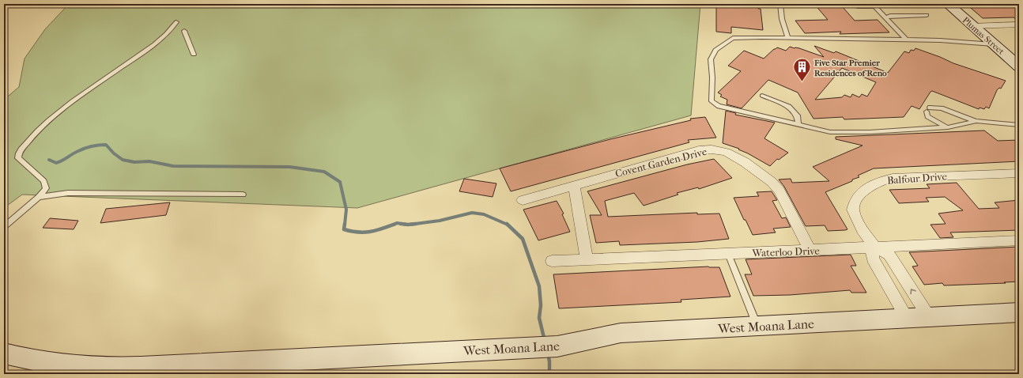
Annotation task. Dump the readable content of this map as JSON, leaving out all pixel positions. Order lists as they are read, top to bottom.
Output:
{
  "streets": {
    "street": [
      "Plumas Street",
      "Covent Garden Drive",
      "Balfour Drive",
      "Waterloo Drive",
      "West Moana Lane"
    ]
  },
  "crossings": [
    ["Covent Garden Drive", "Waterloo Drive"],
    ["Balfour Drive", "Waterloo Drive"],
    ["Balfour Drive", "West Moana Lane"]
  ],
  "places": {
    "building": ["Five Star Premier Residences of Reno"]
  }
}
